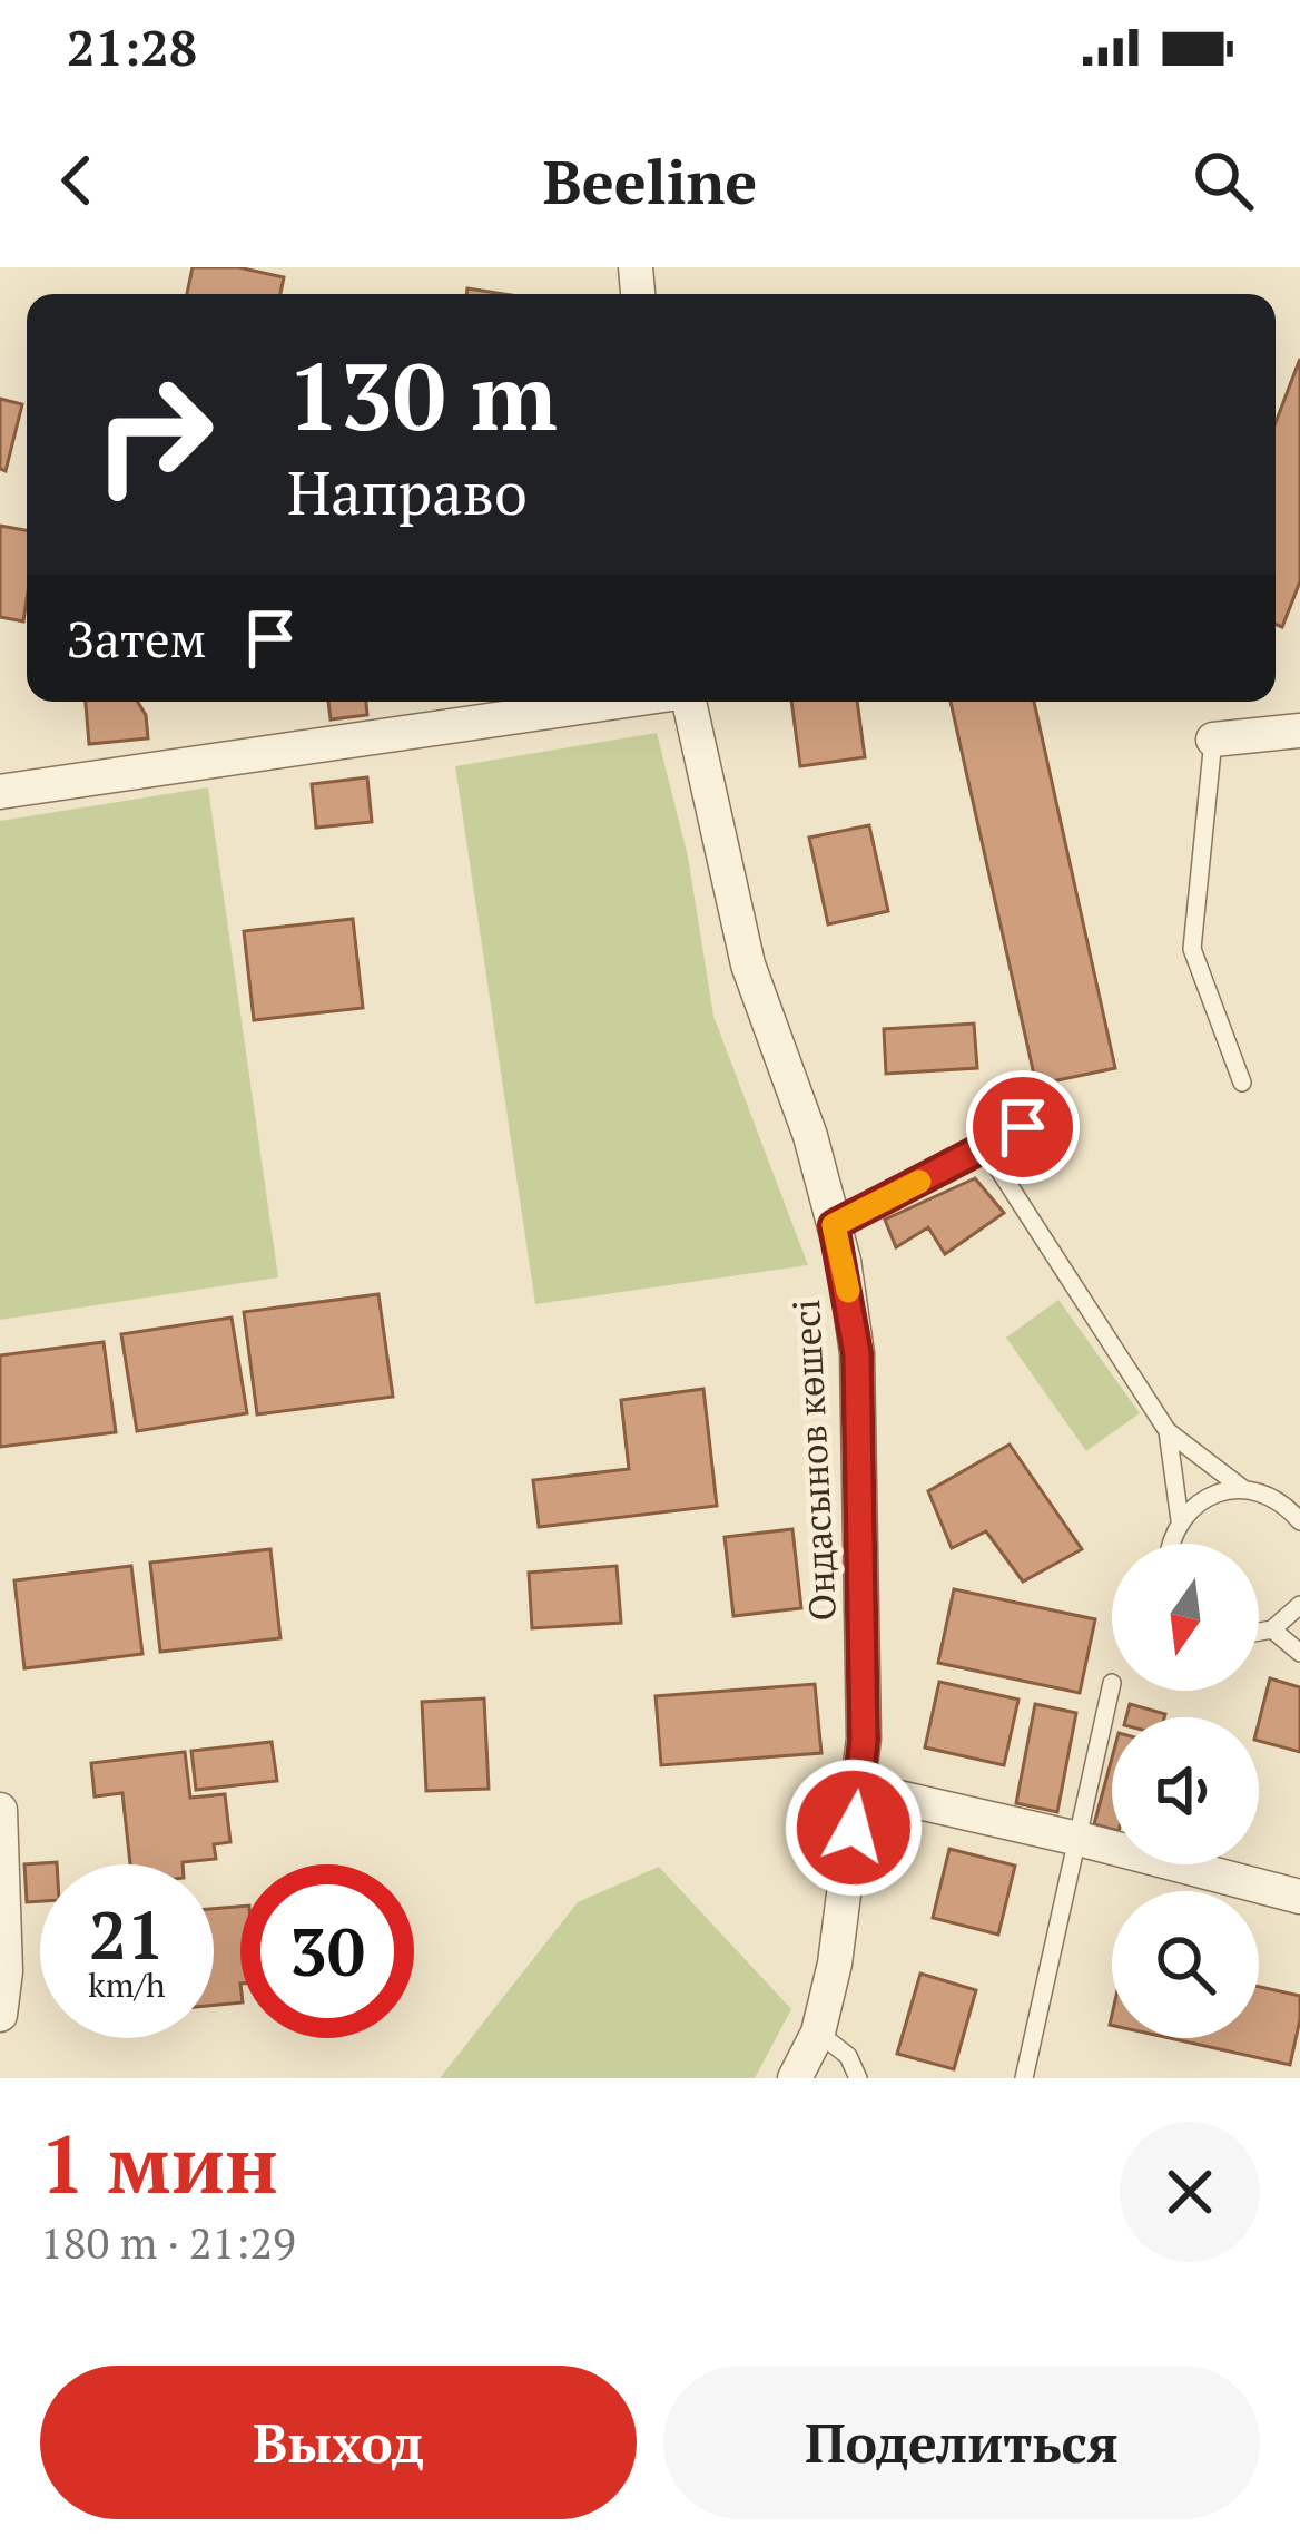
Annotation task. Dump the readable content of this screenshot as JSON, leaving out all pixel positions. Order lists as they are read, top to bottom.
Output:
{
  "streets": {
    "street": ["Ондасынов көшесі"]
  },
  "north": "bottom",
  "page": {
    "status": "21:28",
    "header": "Beeline",
    "turn": ["130 m", "Направо"],
    "then": "Затем",
    "speed": "21 km/h",
    "limit": "30",
    "heading": ["1 мин", "180 m · 21:29"],
    "buttons": ["Выход", "Поделиться"]
  }
}
